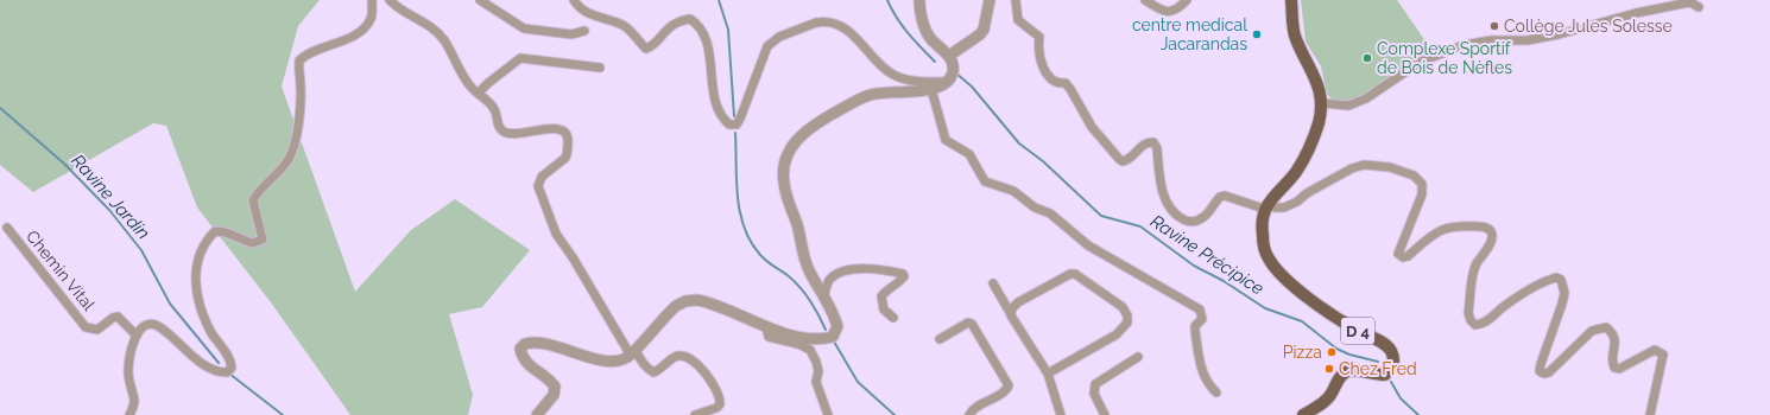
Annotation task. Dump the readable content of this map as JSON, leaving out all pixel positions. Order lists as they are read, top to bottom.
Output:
{
  "streets": {
    "main road": ["D 4"],
    "street": ["Chemin Vital"]
  },
  "water": ["Ravine Jardin", "Ravine Précipice"],
  "places": [
    "Collège Jules Solesse",
    "centre medical Jacarandas",
    "Complexe Sportif de Bois de Nèfles",
    "Pizza",
    "Chez Fred"
  ]
}
